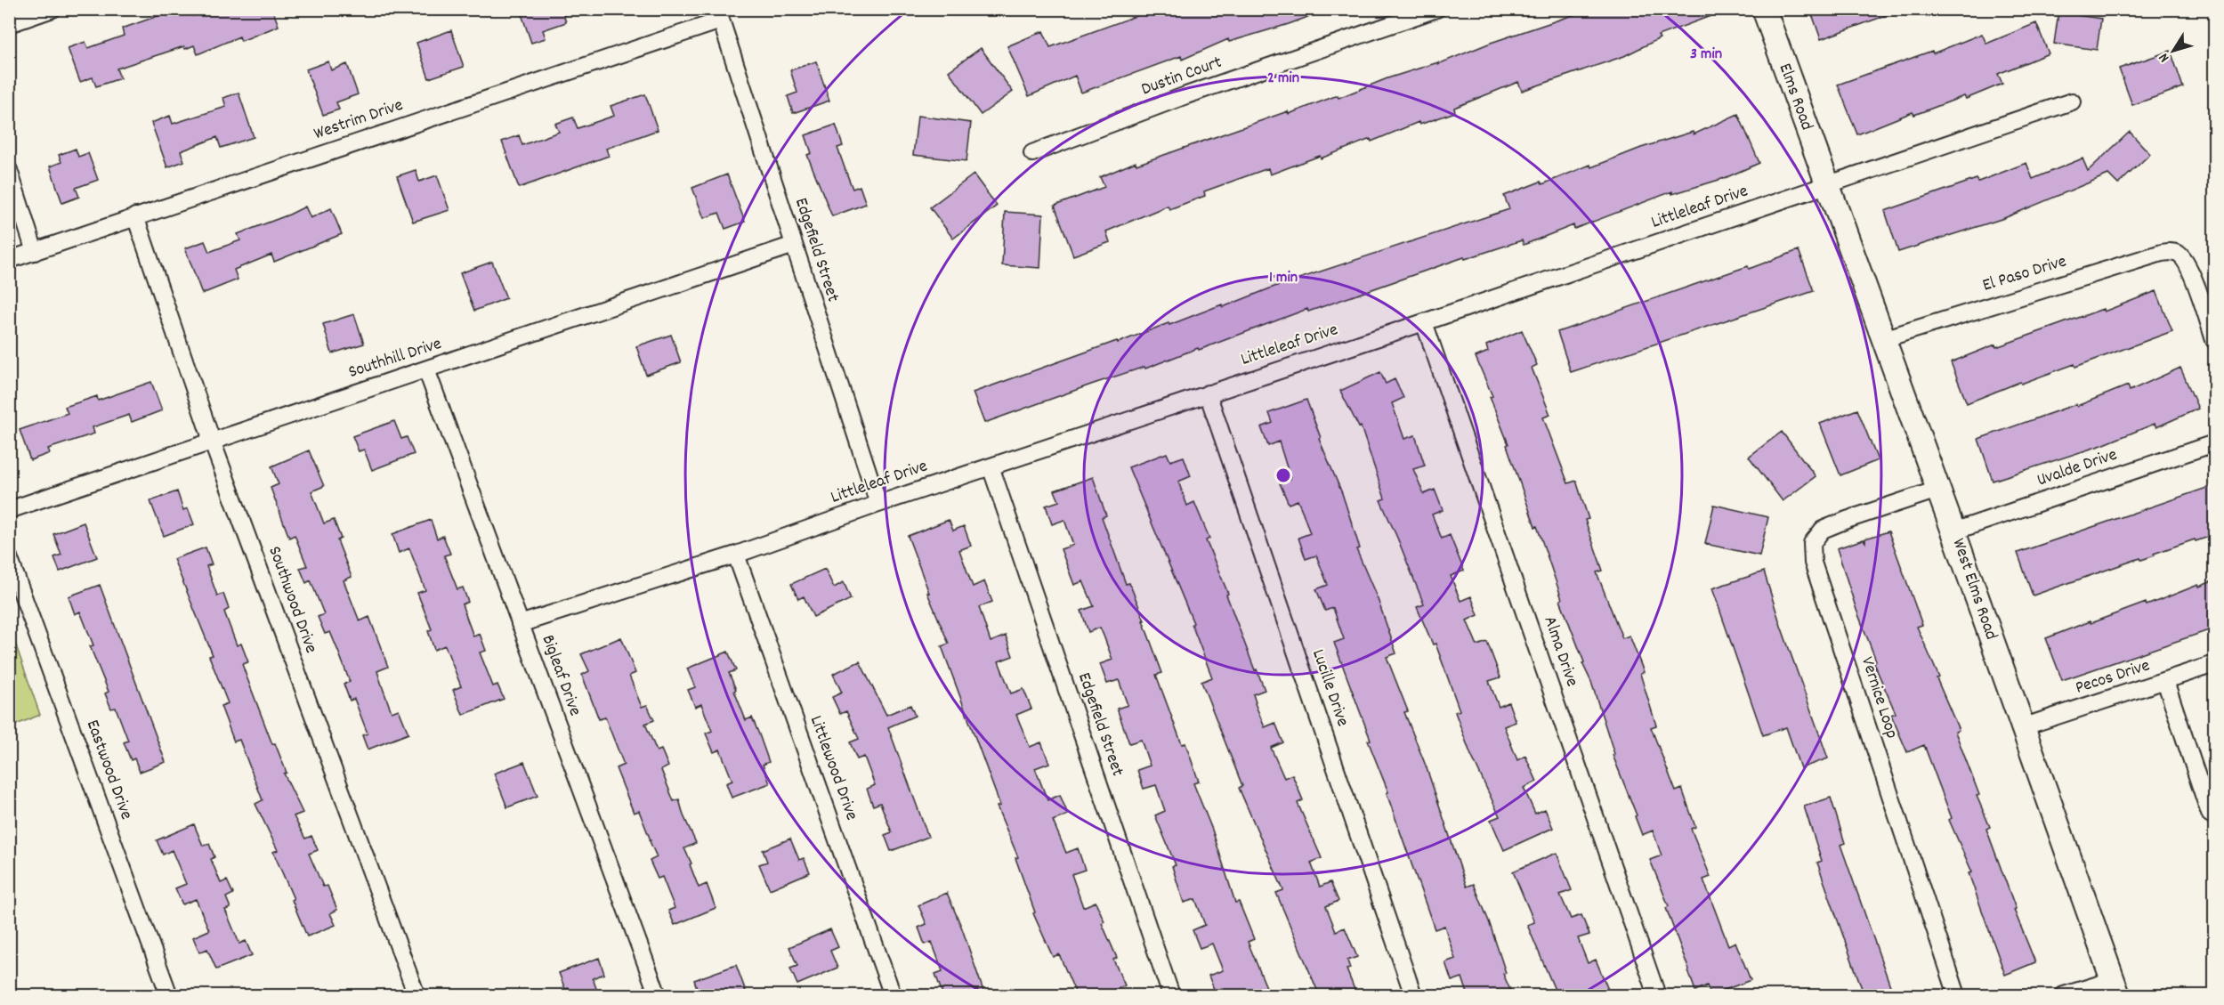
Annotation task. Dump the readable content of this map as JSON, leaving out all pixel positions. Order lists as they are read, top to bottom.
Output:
{
  "streets": {
    "main road": ["Elms Road", "West Elms Road"],
    "street": [
      "Dustin Court",
      "Westrim Drive",
      "Littleleaf Drive",
      "Edgefield Street",
      "El Paso Drive",
      "Southhill Drive",
      "Uvalde Drive",
      "Southwood Drive",
      "Alma Drive",
      "Bigleaf Drive",
      "Pecos Drive",
      "Lucille Drive",
      "Vernice Loop",
      "Littlewood Drive",
      "Eastwood Drive"
    ]
  },
  "crossings": [
    ["Elms Road", "Littleleaf Drive"],
    ["Elms Road", "West Elms Road"],
    ["Westrim Drive", "Edgefield Street"],
    ["Westrim Drive", "Southwood Drive"],
    ["Littleleaf Drive", "Edgefield Street"],
    ["Littleleaf Drive", "West Elms Road"],
    ["Littleleaf Drive", "Alma Drive"],
    ["Littleleaf Drive", "Bigleaf Drive"],
    ["Littleleaf Drive", "Lucille Drive"],
    ["Littleleaf Drive", "Littlewood Drive"],
    ["Edgefield Street", "Southhill Drive"],
    ["El Paso Drive", "West Elms Road"],
    ["Southhill Drive", "Southwood Drive"],
    ["Southhill Drive", "Bigleaf Drive"],
    ["Uvalde Drive", "West Elms Road"],
    ["West Elms Road", "Pecos Drive"],
    ["West Elms Road", "Vernice Loop"]
  ],
  "north": "bottom left",
  "rings": ["3 min", "2 min", "1 min"]
}
